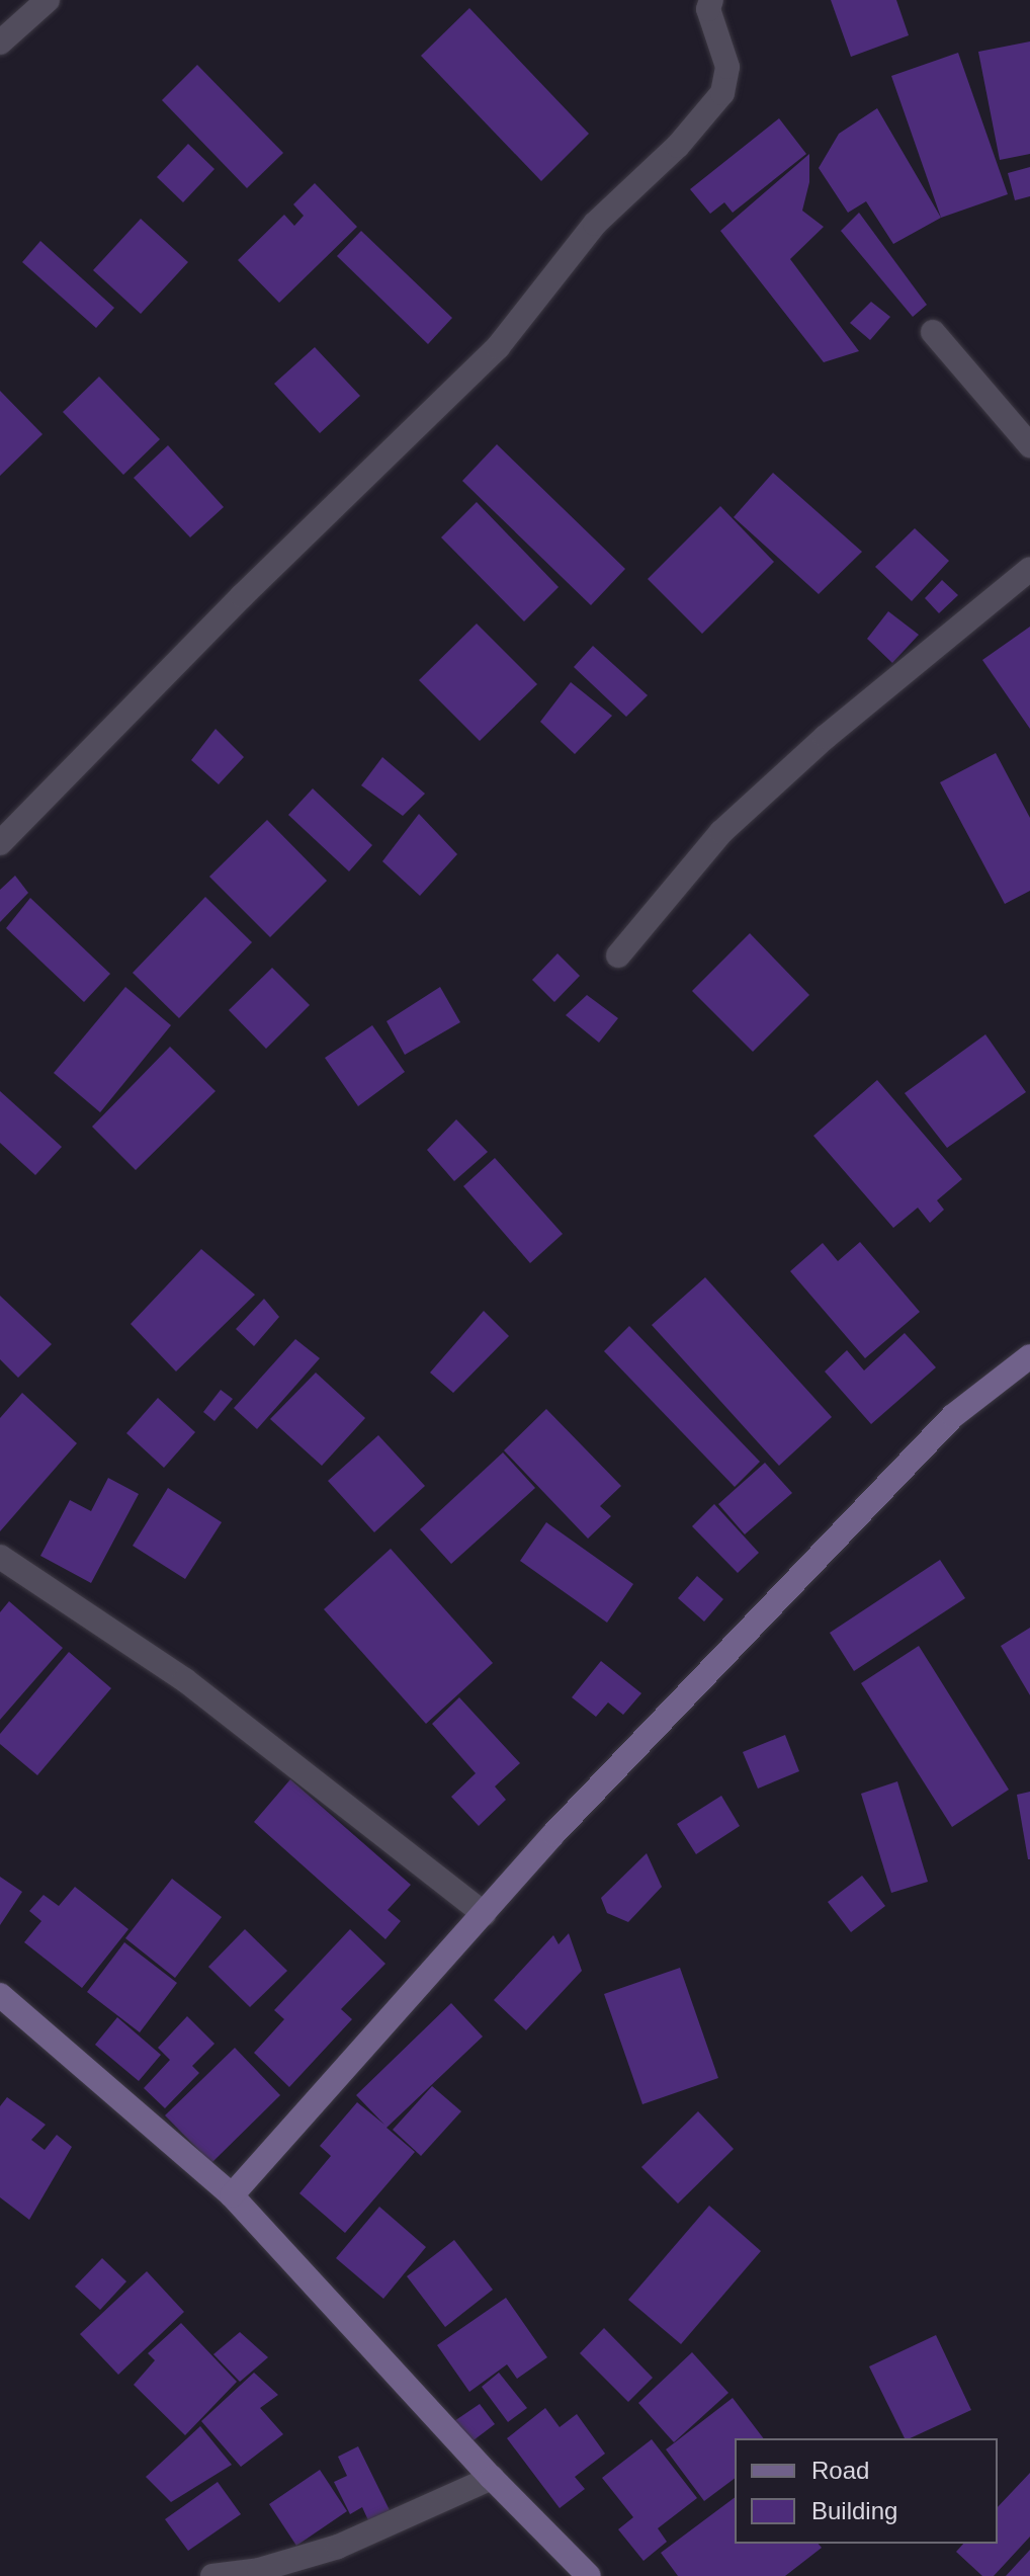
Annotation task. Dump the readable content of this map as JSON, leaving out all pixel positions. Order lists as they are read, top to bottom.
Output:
{
  "legend": ["Road", "Building"]
}
